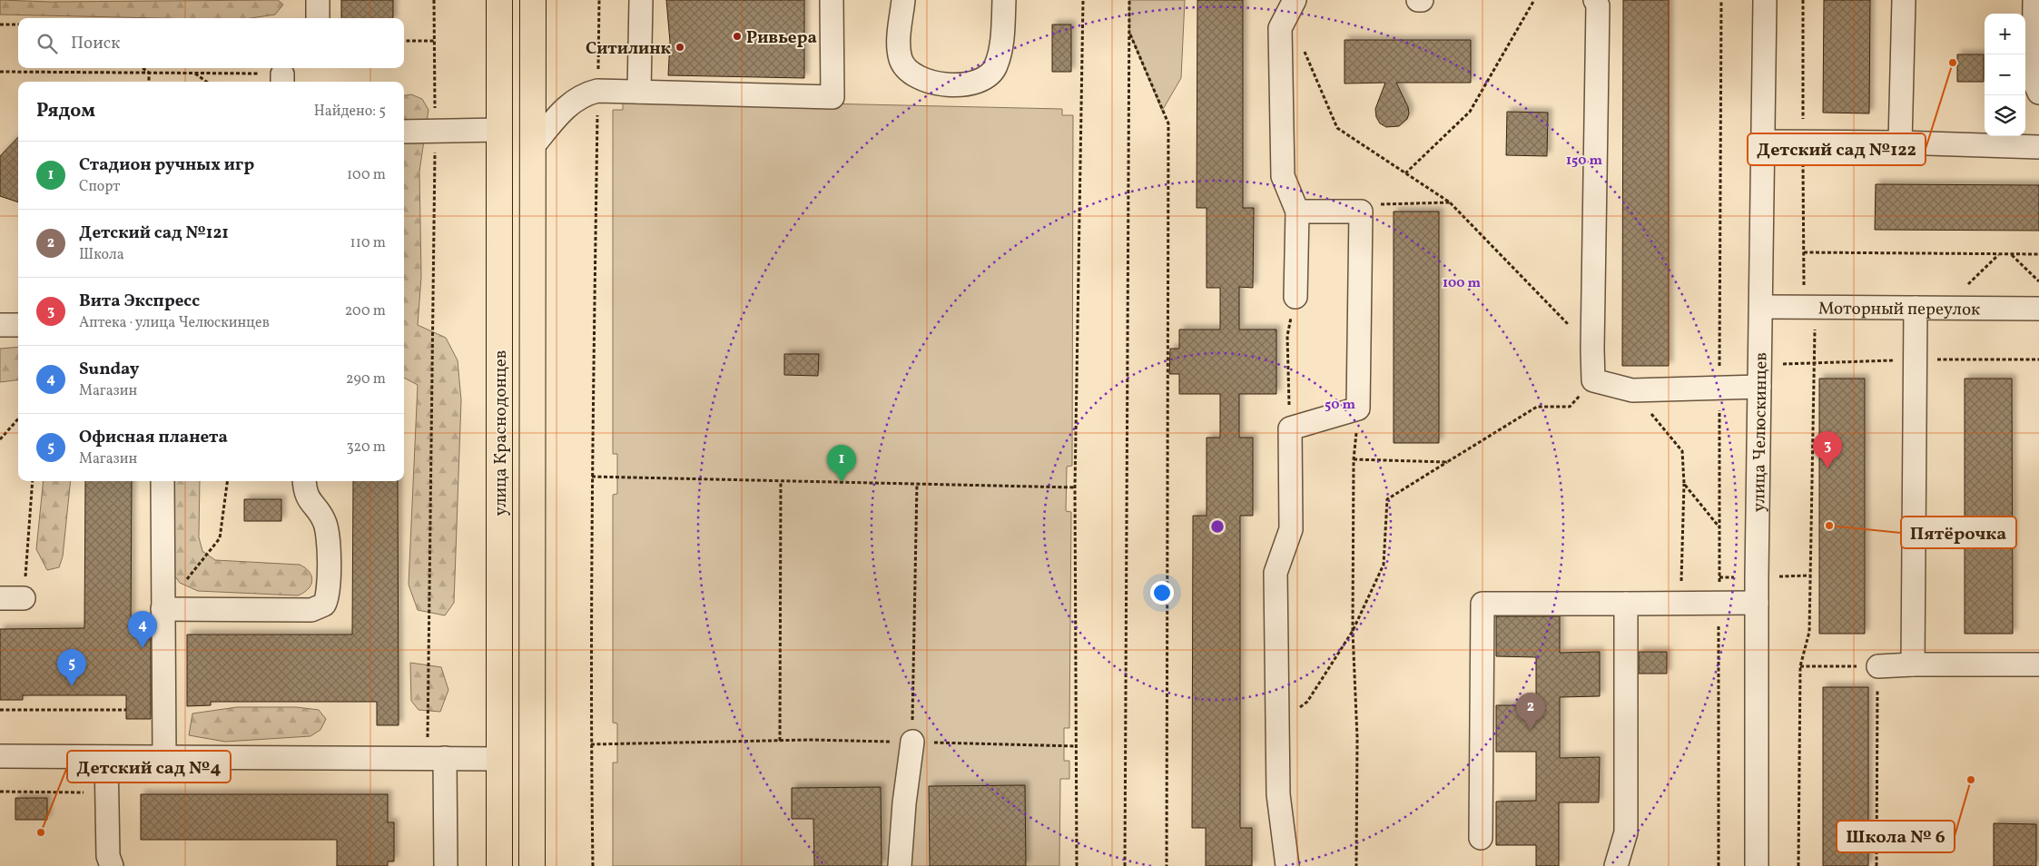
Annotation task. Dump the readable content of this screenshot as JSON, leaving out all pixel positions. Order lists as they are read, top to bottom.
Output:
{
  "streets": {
    "main road": ["улица Краснодонцев"],
    "street": ["Моторный переулок", "улица Челюскинцев"]
  },
  "crossings": [
    ["Моторный переулок", "улица Челюскинцев"]
  ],
  "places": [
    "Ривьера",
    "Ситилинк",
    "Детский сад №122",
    "Пятёрочка",
    "Школа № 6",
    "Детский сад №4"
  ],
  "page": {
    "map_buttons": ["+", "−"],
    "search": "Поиск",
    "heading": ["Рядом", "Найдено: 5"],
    "list": [
      {
        "mark": "1",
        "name": "Стадион ручных игр",
        "note": "Спорт",
        "value": "100 m"
      },
      {
        "mark": "2",
        "name": "Детский сад №121",
        "note": "Школа",
        "value": "110 m"
      },
      {
        "mark": "3",
        "name": "Вита Экспресс",
        "note": "Аптека · улица Челюскинцев",
        "value": "200 m"
      },
      {
        "mark": "4",
        "name": "Sunday",
        "note": "Магазин",
        "value": "290 m"
      },
      {
        "mark": "5",
        "name": "Офисная планета",
        "note": "Магазин",
        "value": "320 m"
      }
    ],
    "pins": [
      "3",
      "1",
      "4",
      "5",
      "2"
    ]
  },
  "rings": ["150 m", "100 m", "50 m"]
}
